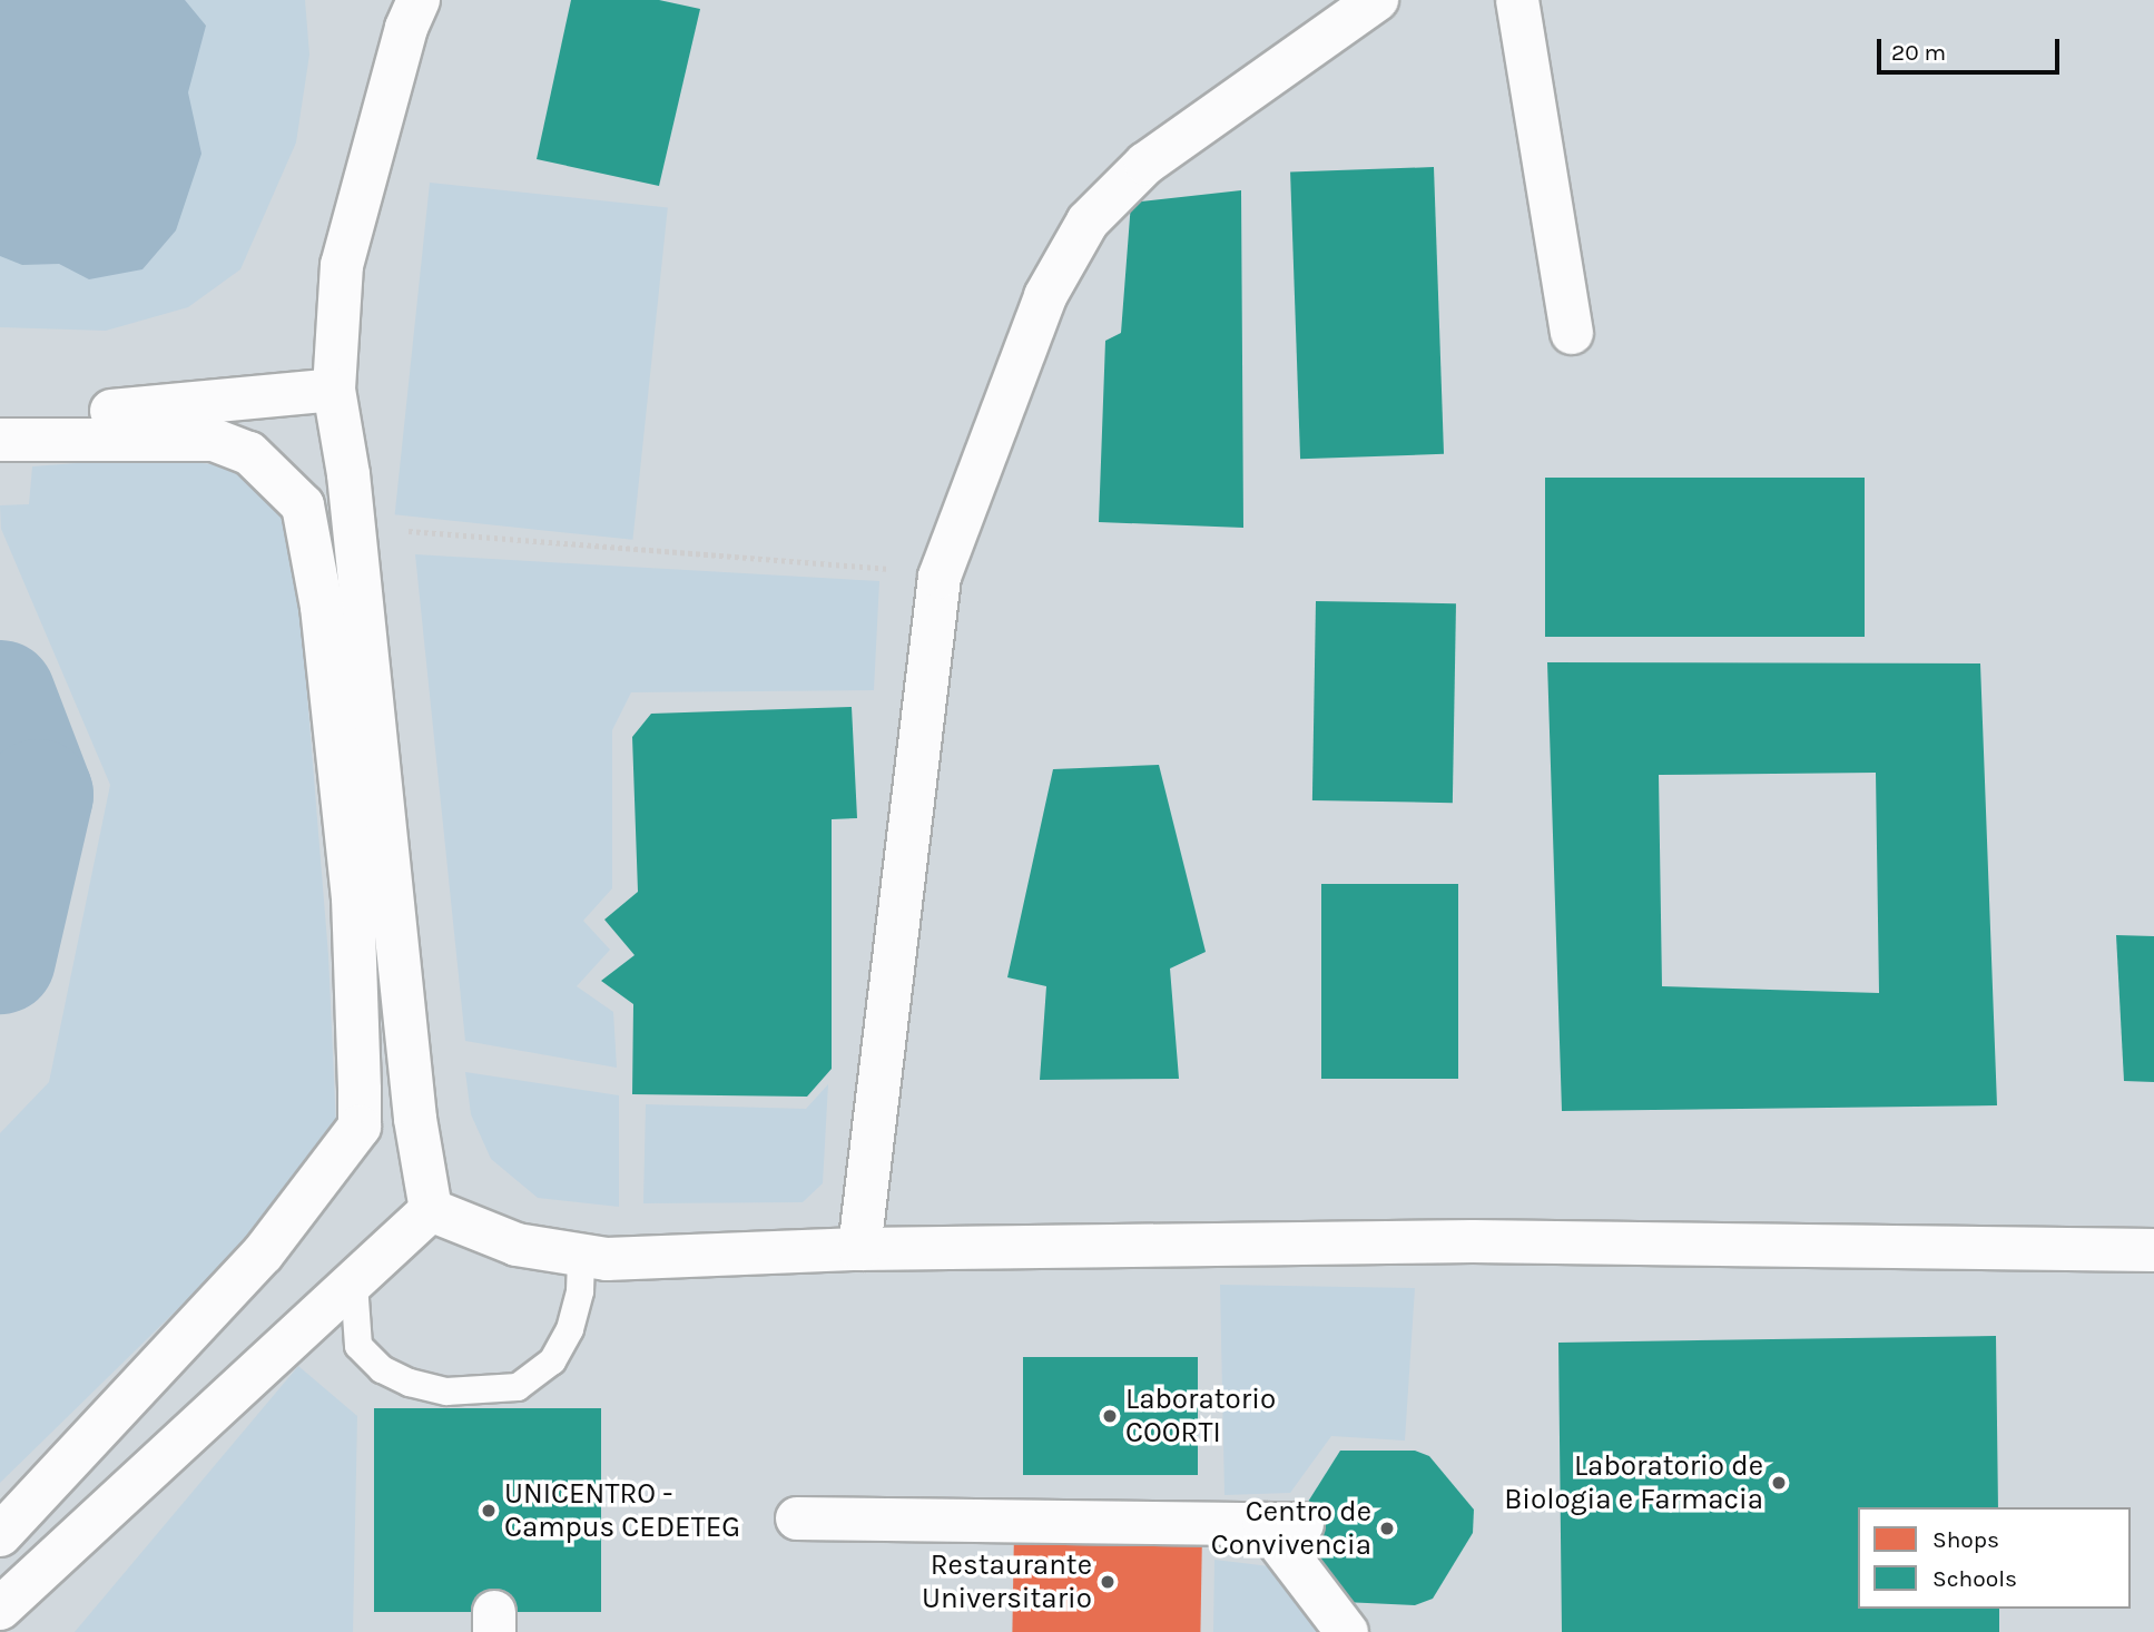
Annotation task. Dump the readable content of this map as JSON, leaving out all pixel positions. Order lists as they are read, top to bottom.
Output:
{
  "places": [
    "Laboratorio COORTI",
    "Laboratorio de Biologia e Farmacia",
    "UNICENTRO - Campus CEDETEG",
    "Centro de Convivencia",
    "Restaurante Universitario"
  ],
  "legend": ["Shops", "Schools"],
  "scale_bar": "20 m"
}
